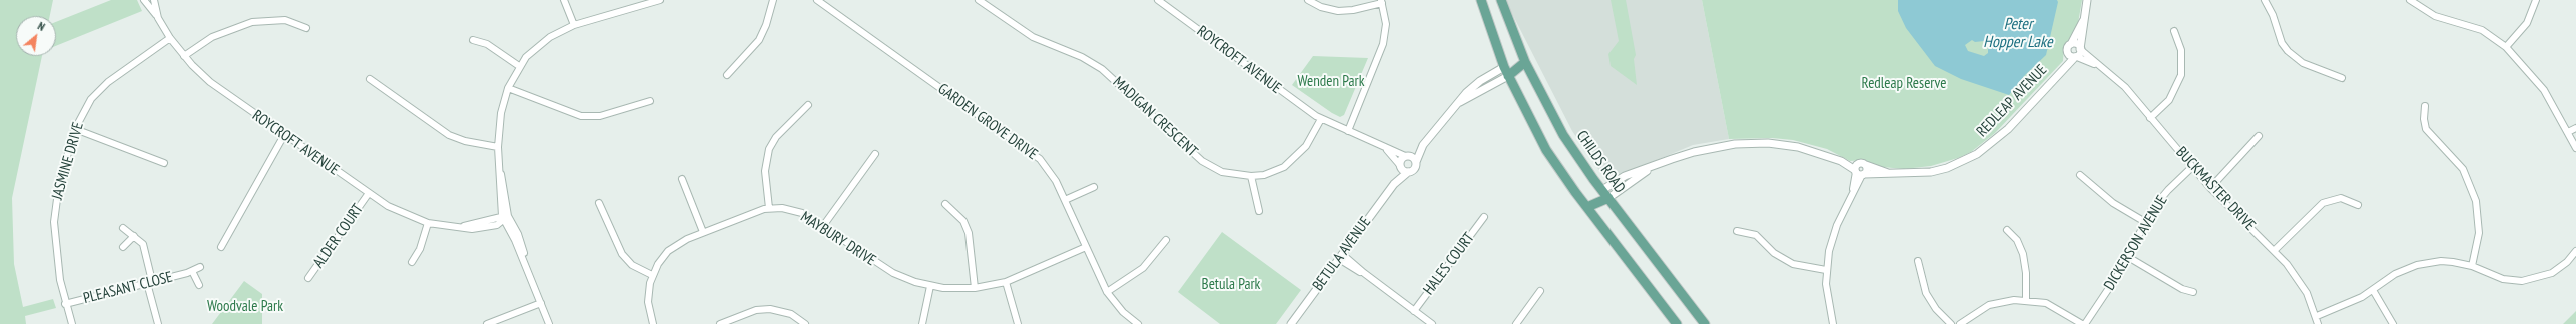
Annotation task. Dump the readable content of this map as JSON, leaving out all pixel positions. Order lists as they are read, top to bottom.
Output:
{
  "streets": {
    "main road": ["CHILDS ROAD"],
    "street": [
      "ROYCROFT AVENUE",
      "REDLEAP AVENUE",
      "MADIGAN CRESCENT",
      "GARDEN GROVE DRIVE",
      "JASMINE DRIVE",
      "BUCKMASTER DRIVE",
      "ALDER COURT",
      "MAYBURY DRIVE",
      "DICKERSON AVENUE",
      "BETULA AVENUE",
      "HALES COURT",
      "PLEASANT CLOSE"
    ]
  },
  "crossings": [
    ["ROYCROFT AVENUE", "MADIGAN CRESCENT"],
    ["ROYCROFT AVENUE", "JASMINE DRIVE"],
    ["ROYCROFT AVENUE", "ALDER COURT"],
    ["ROYCROFT AVENUE", "BETULA AVENUE"],
    ["REDLEAP AVENUE", "BUCKMASTER DRIVE"],
    ["GARDEN GROVE DRIVE", "MAYBURY DRIVE"],
    ["JASMINE DRIVE", "PLEASANT CLOSE"],
    ["BUCKMASTER DRIVE", "DICKERSON AVENUE"]
  ],
  "water": ["Peter Hopper Lake"],
  "parks": [
    "Wenden Park",
    "Redleap Reserve",
    "Betula Park",
    "Woodvale Park"
  ],
  "north": "top right"
}
